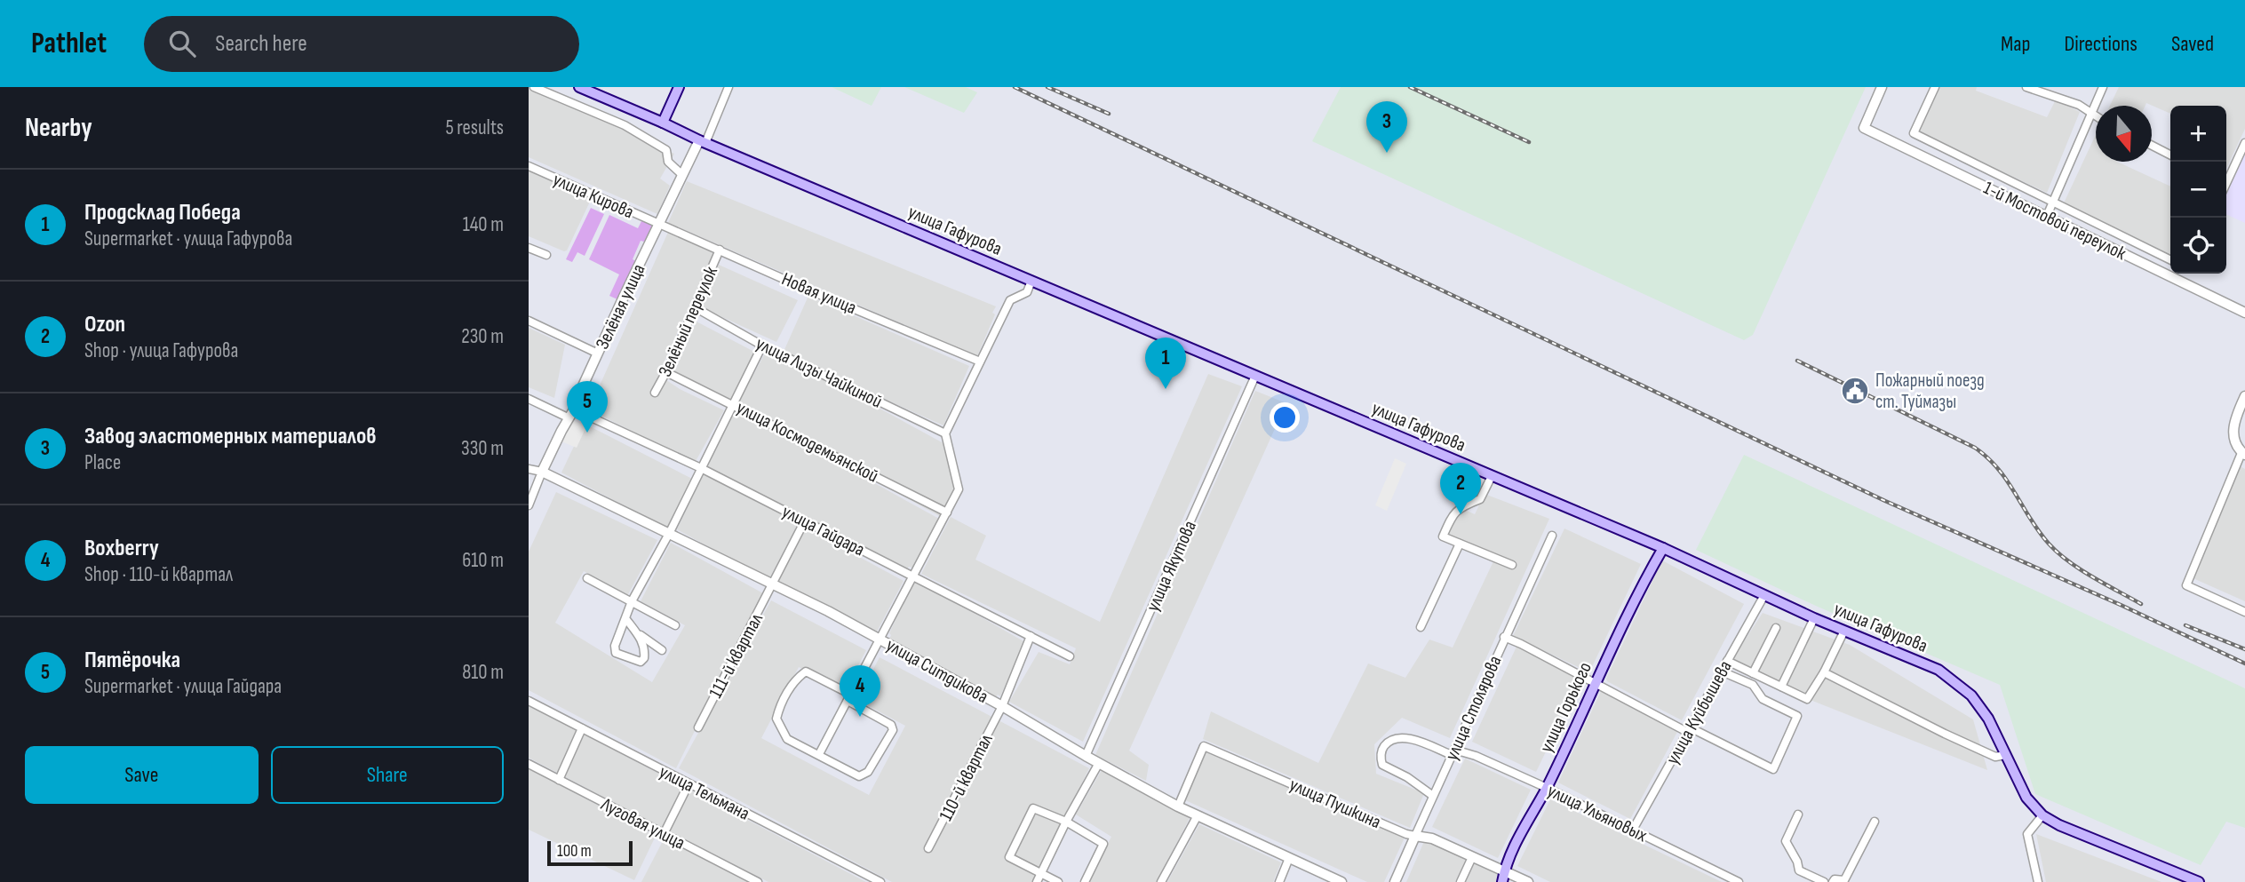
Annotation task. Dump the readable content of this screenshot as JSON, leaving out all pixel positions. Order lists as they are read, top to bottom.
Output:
{
  "streets": {
    "main road": ["улица Гафурова", "улица Горького"],
    "street": [
      "улица Кирова",
      "1-й Мостовой переулок",
      "Новая улица",
      "Зелёная улица",
      "Зелёный переулок",
      "улица Лизы Чайкиной",
      "улица Космодемьянской",
      "улица Гайдара",
      "улица Якутова",
      "111-й квартал",
      "улица Ситдикова",
      "улица Столярова",
      "улица Куйбышева",
      "110-й квартал",
      "улица Тельмана",
      "улица Пушкина",
      "улица Ульяновых",
      "Луговая улица"
    ]
  },
  "crossings": [
    ["улица Кирова", "Новая улица"],
    ["улица Кирова", "Зелёная улица"],
    ["улица Гафурова", "Зелёная улица"],
    ["улица Гафурова", "улица Якутова"],
    ["улица Гафурова", "улица Горького"],
    ["улица Гафурова", "улица Куйбышева"],
    ["Новая улица", "Зелёная улица"],
    ["Новая улица", "Зелёный переулок"],
    ["Зелёная улица", "улица Гайдара"],
    ["Зелёная улица", "улица Ситдикова"],
    ["Зелёный переулок", "улица Лизы Чайкиной"],
    ["Зелёный переулок", "улица Космодемьянской"],
    ["улица Гайдара", "111-й квартал"],
    ["улица Гайдара", "110-й квартал"],
    ["улица Якутова", "улица Ситдикова"],
    ["111-й квартал", "улица Ситдикова"],
    ["улица Ситдикова", "110-й квартал"],
    ["улица Ситдикова", "улица Пушкина"],
    ["улица Горького", "улица Пушкина"],
    ["улица Горького", "улица Ульяновых"],
    ["улица Столярова", "улица Пушкина"],
    ["улица Столярова", "улица Ульяновых"],
    ["улица Куйбышева", "улица Ульяновых"]
  ],
  "places": {
    "public building": ["Пожарный поезд ст. Туймазы"]
  },
  "scale_bar": "100 m",
  "north": "bottom",
  "page": {
    "header": "Pathlet",
    "search": "Search here",
    "nav": ["Map", "Directions", "Saved"],
    "heading": ["Nearby", "5 results"],
    "pins": [
      "3",
      "1",
      "5",
      "2",
      "4"
    ],
    "map_buttons": ["+", "−"],
    "list": [
      {
        "mark": "1",
        "name": "Продсклад Победа",
        "note": "Supermarket · улица Гафурова",
        "value": "140 m"
      },
      {
        "mark": "2",
        "name": "Ozon",
        "note": "Shop · улица Гафурова",
        "value": "230 m"
      },
      {
        "mark": "3",
        "name": "Завод эластомерных материалов",
        "note": "Place",
        "value": "330 m"
      },
      {
        "mark": "4",
        "name": "Boxberry",
        "note": "Shop · 110-й квартал",
        "value": "610 m"
      },
      {
        "mark": "5",
        "name": "Пятёрочка",
        "note": "Supermarket · улица Гайдара",
        "value": "810 m"
      }
    ],
    "buttons": ["Save", "Share"],
    "scale": "100 m"
  }
}
